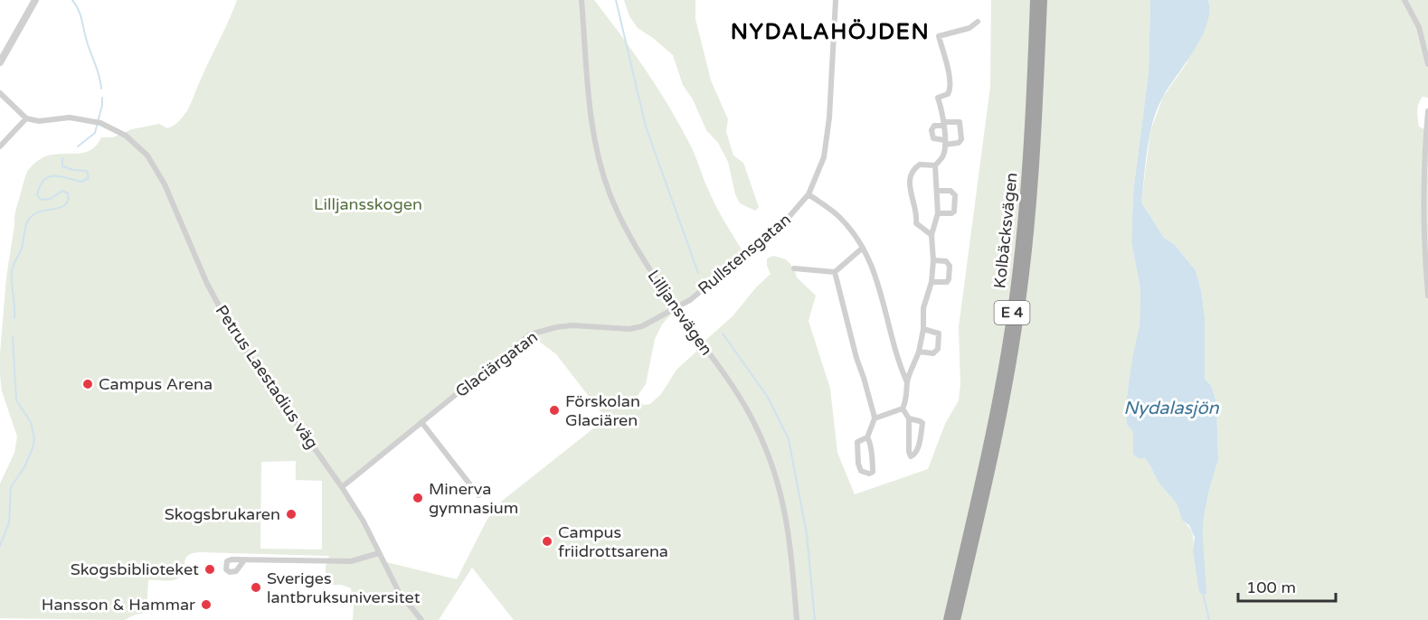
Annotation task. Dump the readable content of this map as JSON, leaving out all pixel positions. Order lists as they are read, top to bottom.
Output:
{
  "streets": {
    "highway": ["Kolbäcksvägen", "E 4"],
    "street": [
      "Rullstensgatan",
      "Lilljansvägen",
      "Glaciärgatan",
      "Petrus Laestadius väg"
    ]
  },
  "crossings": [
    ["Rullstensgatan", "Lilljansvägen"],
    ["Rullstensgatan", "Glaciärgatan"],
    ["Lilljansvägen", "Glaciärgatan"],
    ["Glaciärgatan", "Petrus Laestadius väg"]
  ],
  "districts": ["NYDALAHÖJDEN"],
  "water": ["Nydalasjön"],
  "parks": ["Lilljansskogen"],
  "places": [
    "Campus Arena",
    "Förskolan Glaciären",
    "Minerva gymnasium",
    "Skogsbrukaren",
    "Campus friidrottsarena",
    "Skogsbiblioteket",
    "Sveriges lantbruksuniversitet",
    "Hansson & Hammar"
  ],
  "scale_bar": "100 m"
}
